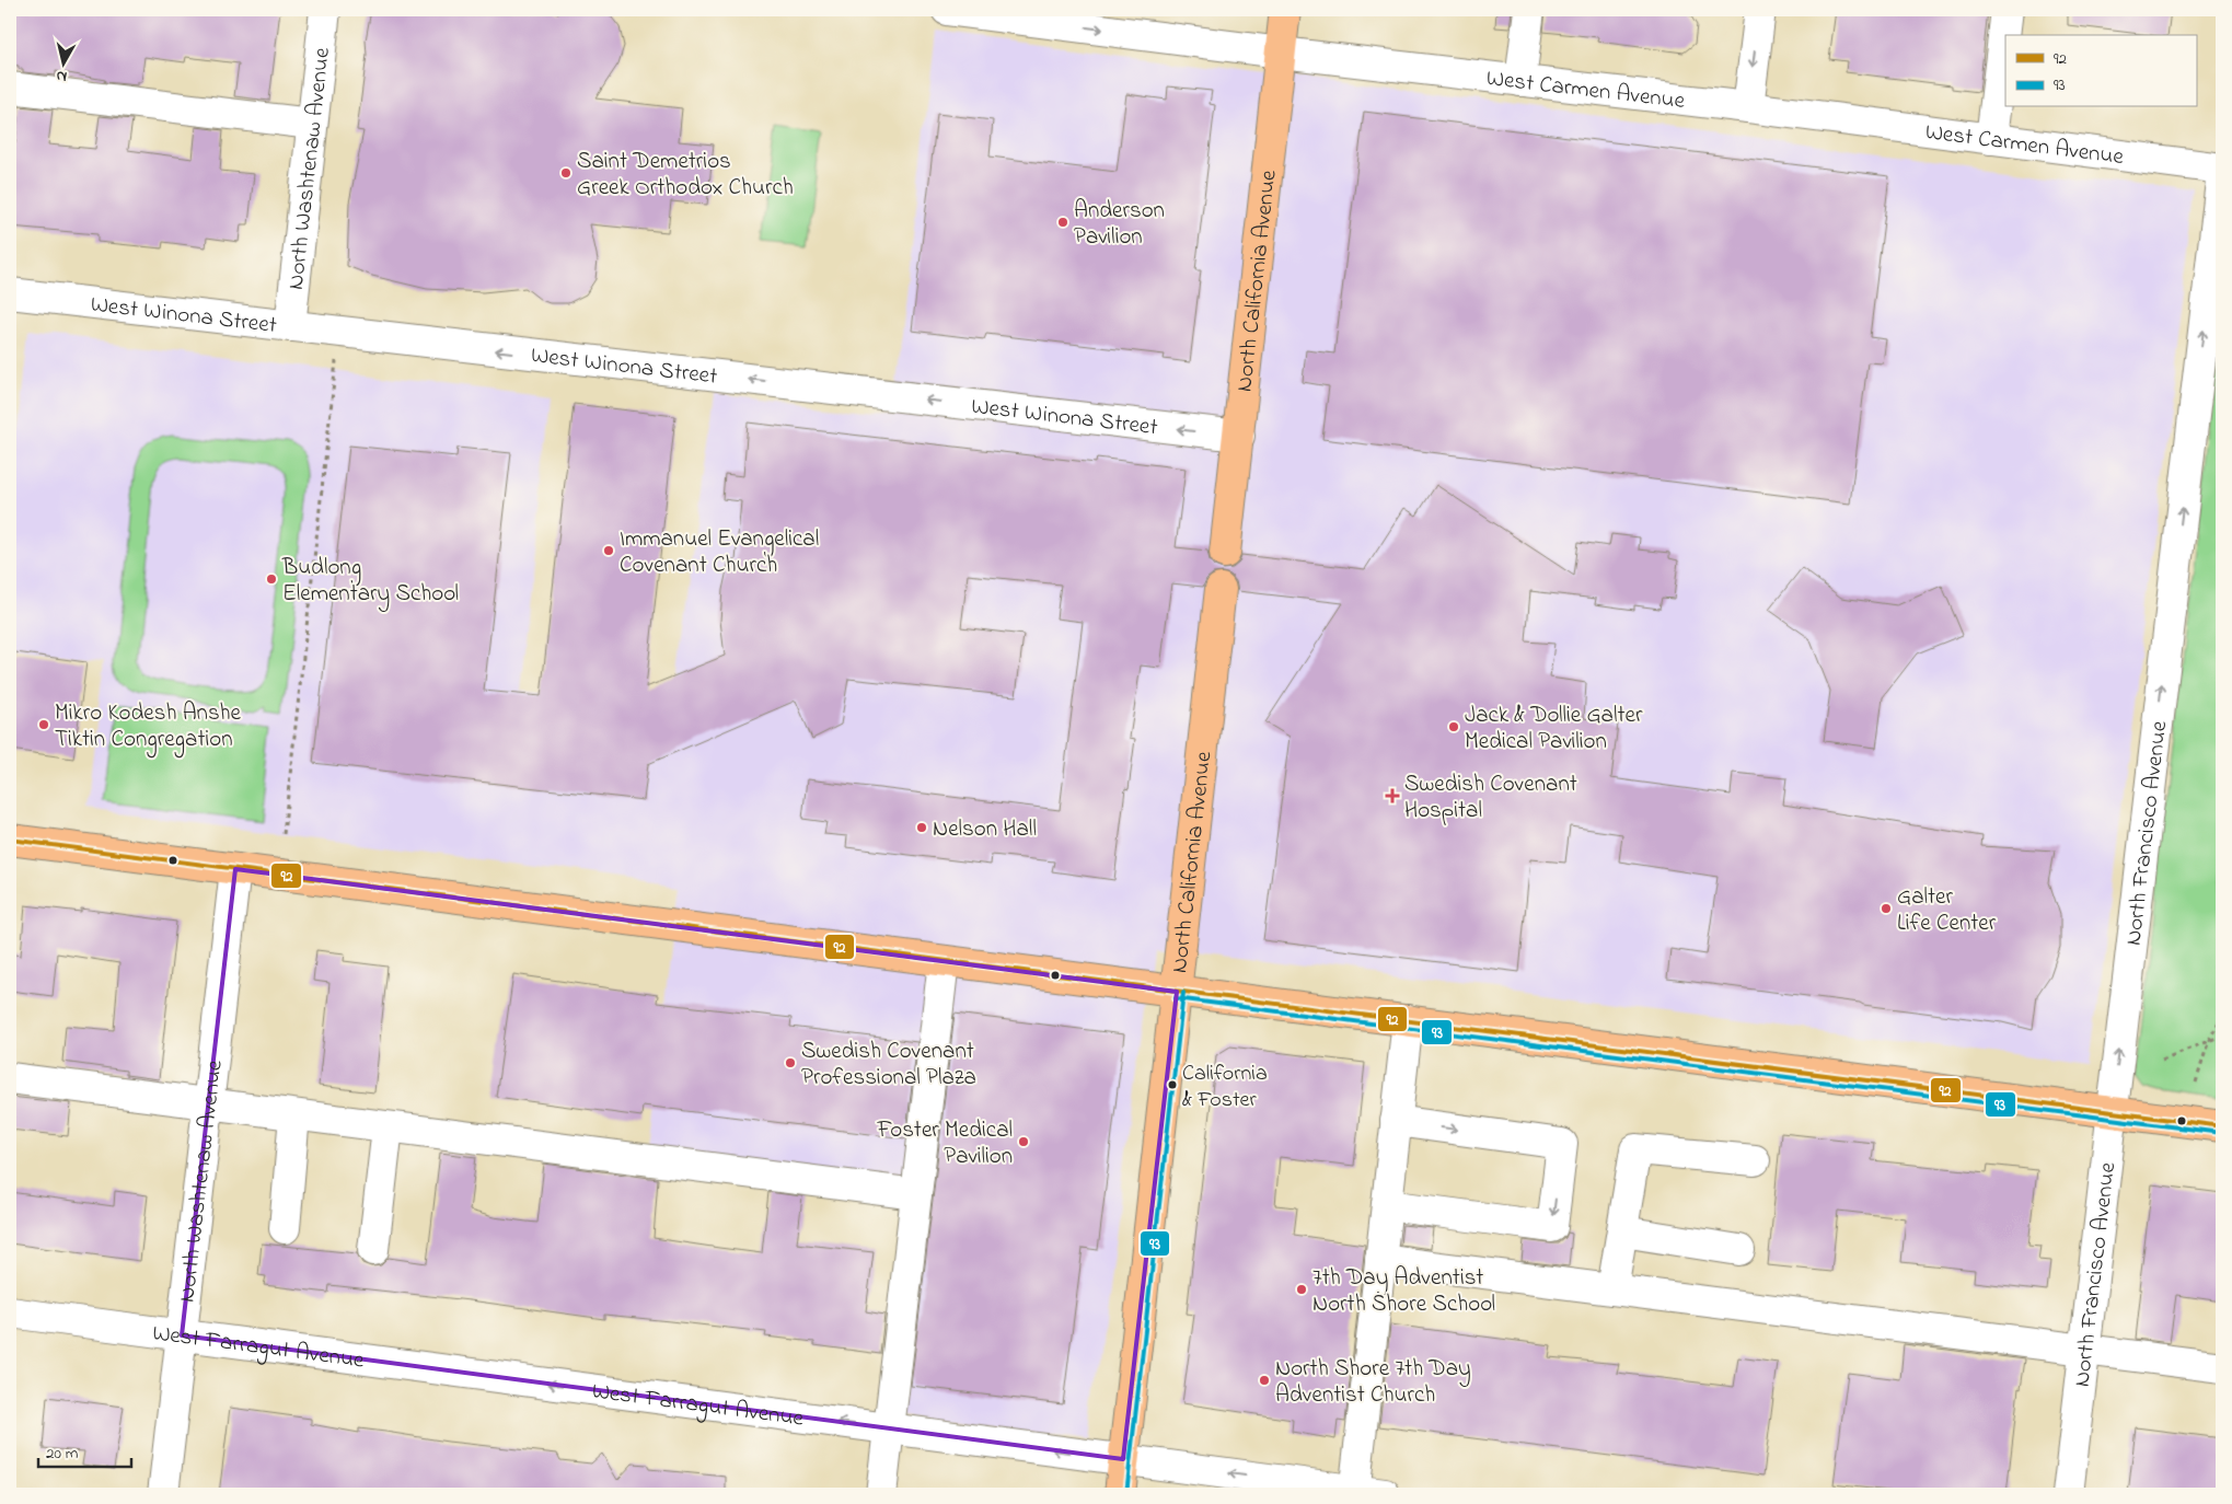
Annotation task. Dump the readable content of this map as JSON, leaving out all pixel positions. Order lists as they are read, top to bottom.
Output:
{
  "streets": {
    "main road": ["North California Avenue"],
    "street": [
      "West Carmen Avenue",
      "North Washtenaw Avenue",
      "West Winona Street",
      "North Francisco Avenue",
      "West Farragut Avenue"
    ]
  },
  "crossings": [
    ["West Carmen Avenue", "North California Avenue"],
    ["West Carmen Avenue", "North Francisco Avenue"],
    ["North Washtenaw Avenue", "West Winona Street"],
    ["North Washtenaw Avenue", "West Farragut Avenue"],
    ["North California Avenue", "West Winona Street"],
    ["North California Avenue", "West Farragut Avenue"]
  ],
  "one_way": ["West Winona Street", "North Francisco Avenue"],
  "places": {
    "other": [
      "Saint Demetrios Greek Orthodox Church",
      "Anderson Pavilion",
      "Immanuel Evangelical Covenant Church",
      "Budlong Elementary School",
      "Mikro Kodesh Anshe Tiktin Congregation",
      "Jack & Dollie Galter Medical Pavilion",
      "Nelson Hall",
      "Galter Life Center",
      "Swedish Covenant Professional Plaza",
      "California & Foster",
      "Foster Medical Pavilion",
      "7th Day Adventist North Shore School",
      "North Shore 7th Day Adventist Church"
    ],
    "health": ["Swedish Covenant Hospital"]
  },
  "lines": ["transit line 92", "transit line 93"],
  "legend": ["92", "93"],
  "scale_bar": "20 m",
  "north": "bottom"
}
